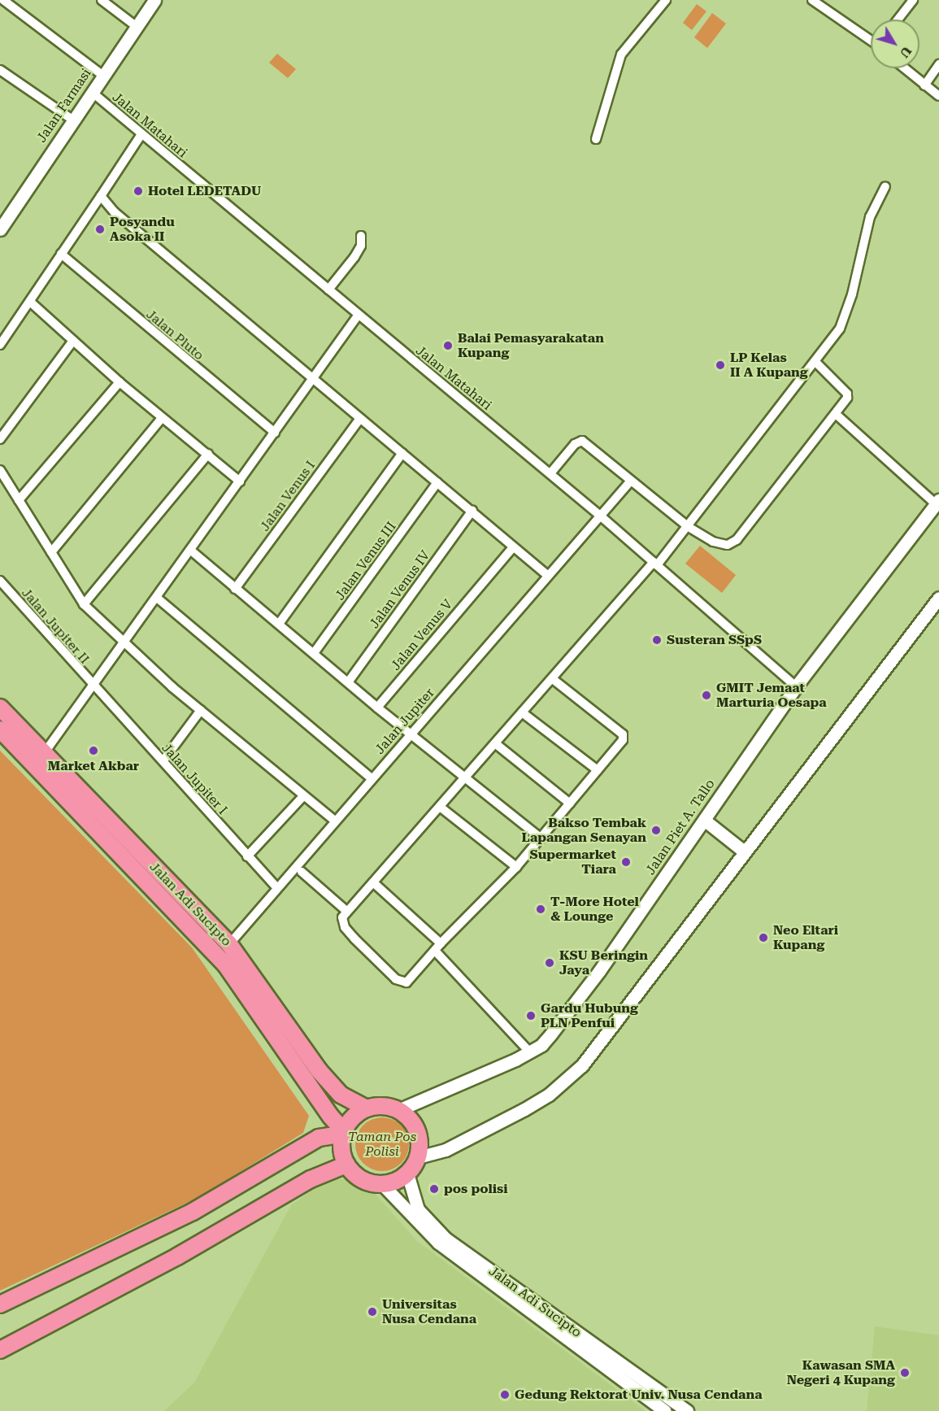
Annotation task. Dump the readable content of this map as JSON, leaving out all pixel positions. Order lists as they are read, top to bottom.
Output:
{
  "streets": {
    "highway": ["Jalan Adi Sucipto"],
    "main road": ["Jalan Farmasi", "Jalan Piet A. Tallo"],
    "street": [
      "Jalan Matahari",
      "Jalan Pluto",
      "Jalan Venus I",
      "Jalan Venus III",
      "Jalan Venus IV",
      "Jalan Jupiter II",
      "Jalan Venus V",
      "Jalan Jupiter",
      "Jalan Jupiter I"
    ]
  },
  "crossings": [
    ["Jalan Farmasi", "Jalan Matahari"],
    ["Jalan Matahari", "Jalan Jupiter"],
    ["Jalan Matahari", "Jalan Piet A. Tallo"],
    ["Jalan Jupiter II", "Jalan Jupiter I"],
    ["Jalan Jupiter", "Jalan Jupiter I"],
    ["Jalan Jupiter", "Jalan Adi Sucipto"],
    ["Jalan Piet A. Tallo", "Jalan Adi Sucipto"]
  ],
  "parks": ["Taman Pos Polisi"],
  "places": [
    "Hotel LEDETADU",
    "Posyandu Asoka II",
    "Balai Pemasyarakatan Kupang",
    "LP Kelas II A Kupang",
    "Susteran SSpS",
    "GMIT Jemaat Marturia Oesapa",
    "Market Akbar",
    "Bakso Tembak Lapangan Senayan",
    "Supermarket Tiara",
    "T-More Hotel & Lounge",
    "Neo Eltari Kupang",
    "KSU Beringin Jaya",
    "Gardu Hubung PLN Penfui",
    "pos polisi",
    "Universitas Nusa Cendana",
    "Kawasan SMA Negeri 4 Kupang",
    "Gedung Rektorat Univ. Nusa Cendana"
  ],
  "north": "bottom right"
}
